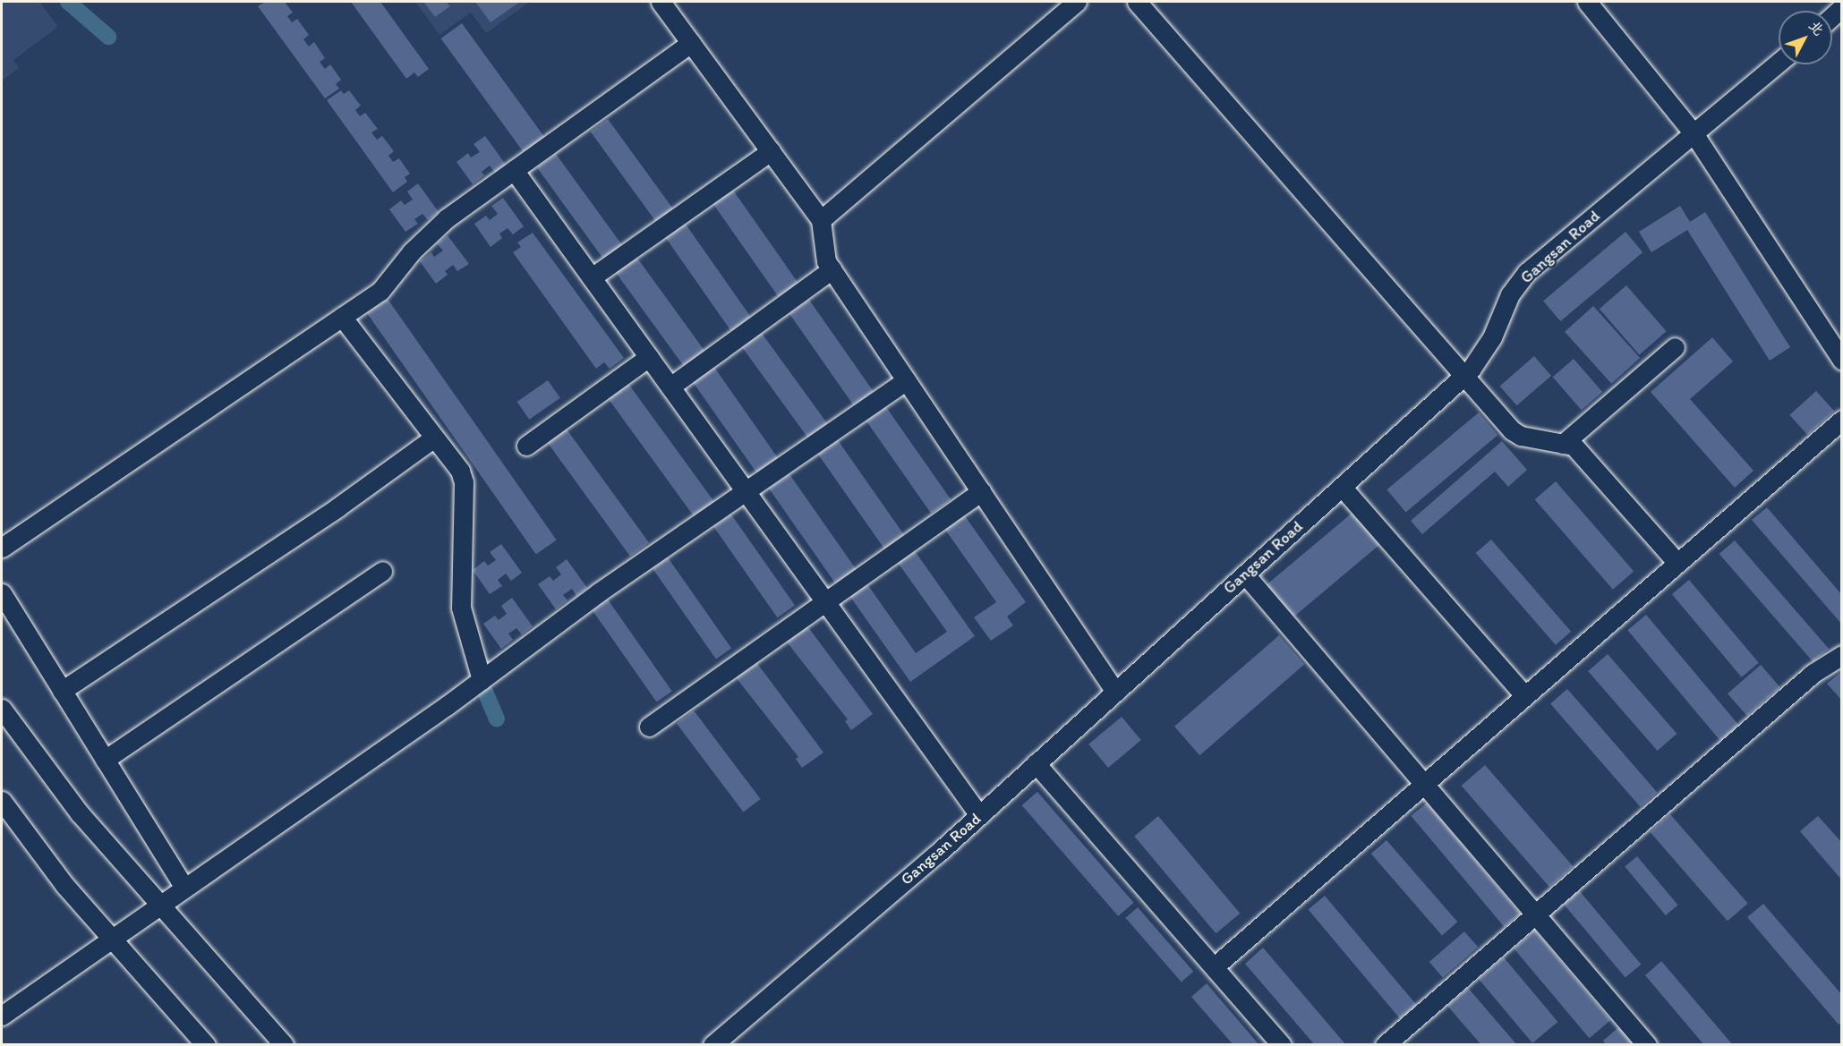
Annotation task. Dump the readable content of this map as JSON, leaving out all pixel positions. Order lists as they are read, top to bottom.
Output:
{
  "streets": {
    "street": ["Gangsan Road"]
  },
  "north": "top right"
}
